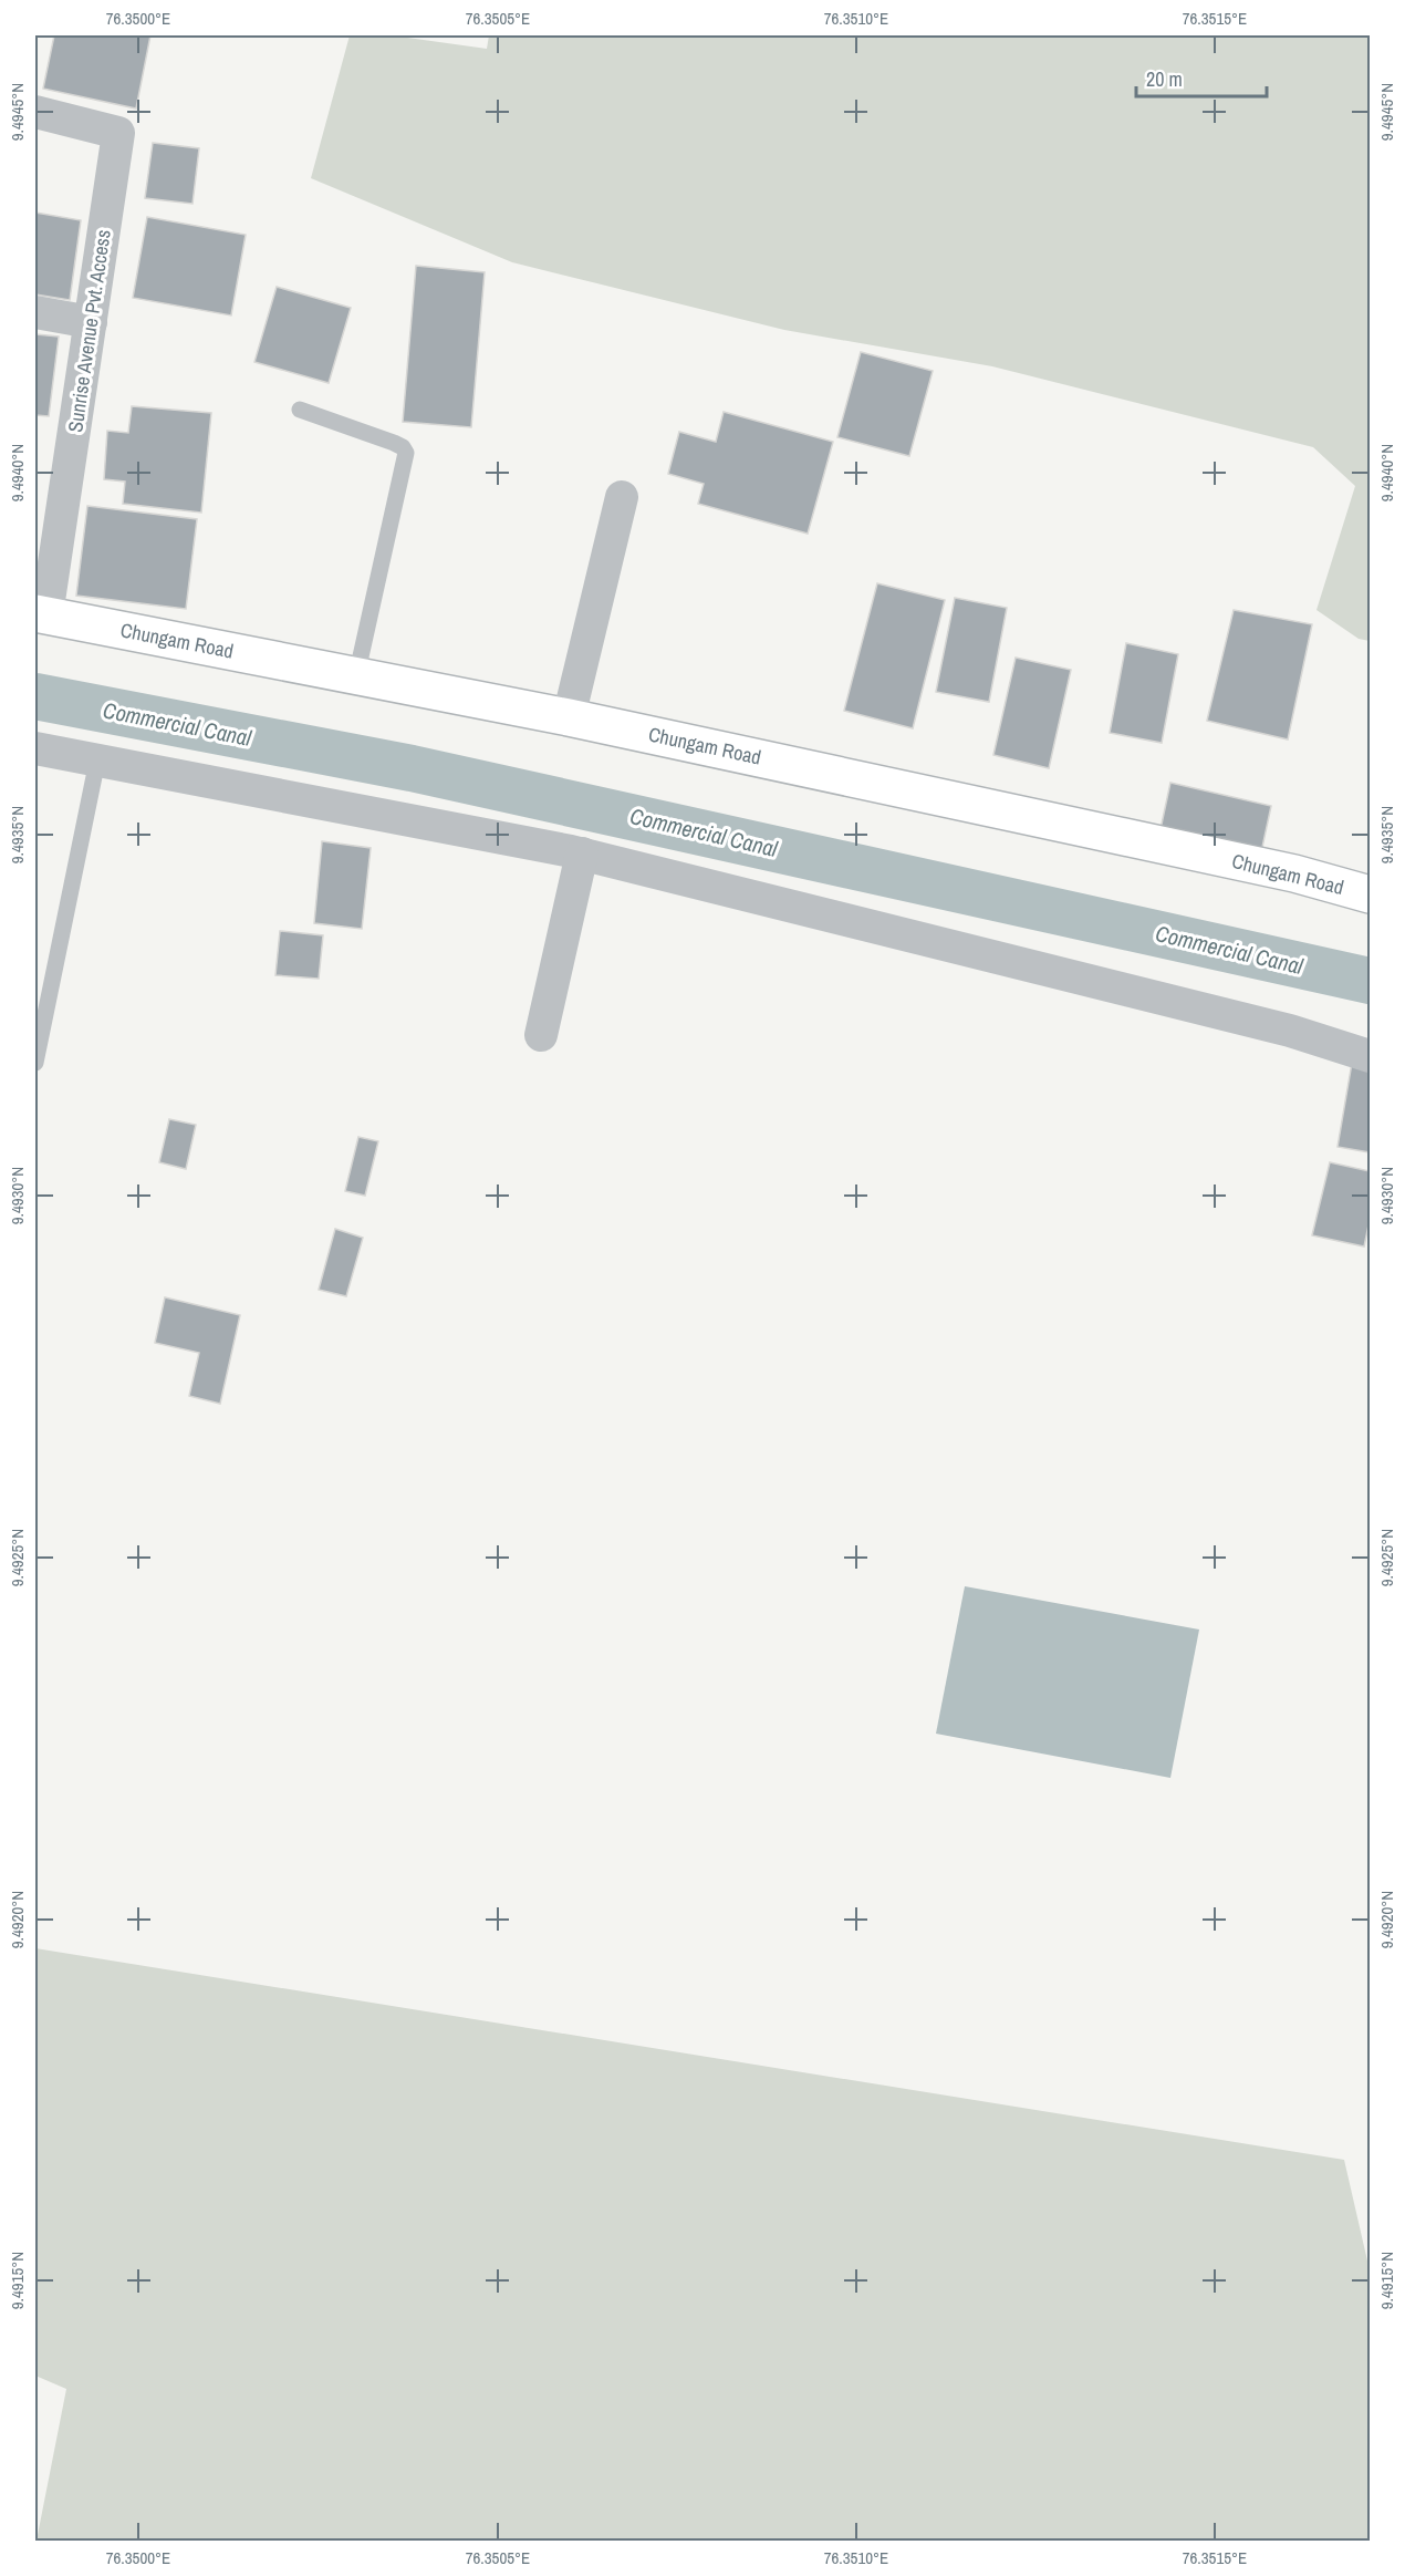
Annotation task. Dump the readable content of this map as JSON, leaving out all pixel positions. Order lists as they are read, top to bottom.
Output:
{
  "streets": {
    "main road": ["Chungam Road"],
    "street": ["Sunrise Avenue Pvt. Access"]
  },
  "crossings": [
    ["Sunrise Avenue Pvt. Access", "Chungam Road"]
  ],
  "water": ["Commercial Canal"],
  "scale_bar": "20 m",
  "coordinates": [
    "76.3500°E",
    "76.3505°E",
    "76.3510°E",
    "76.3515°E",
    "9.4945°N",
    "9.4940°N",
    "9.4935°N",
    "9.4930°N",
    "9.4925°N",
    "9.4920°N",
    "9.4915°N"
  ]
}
